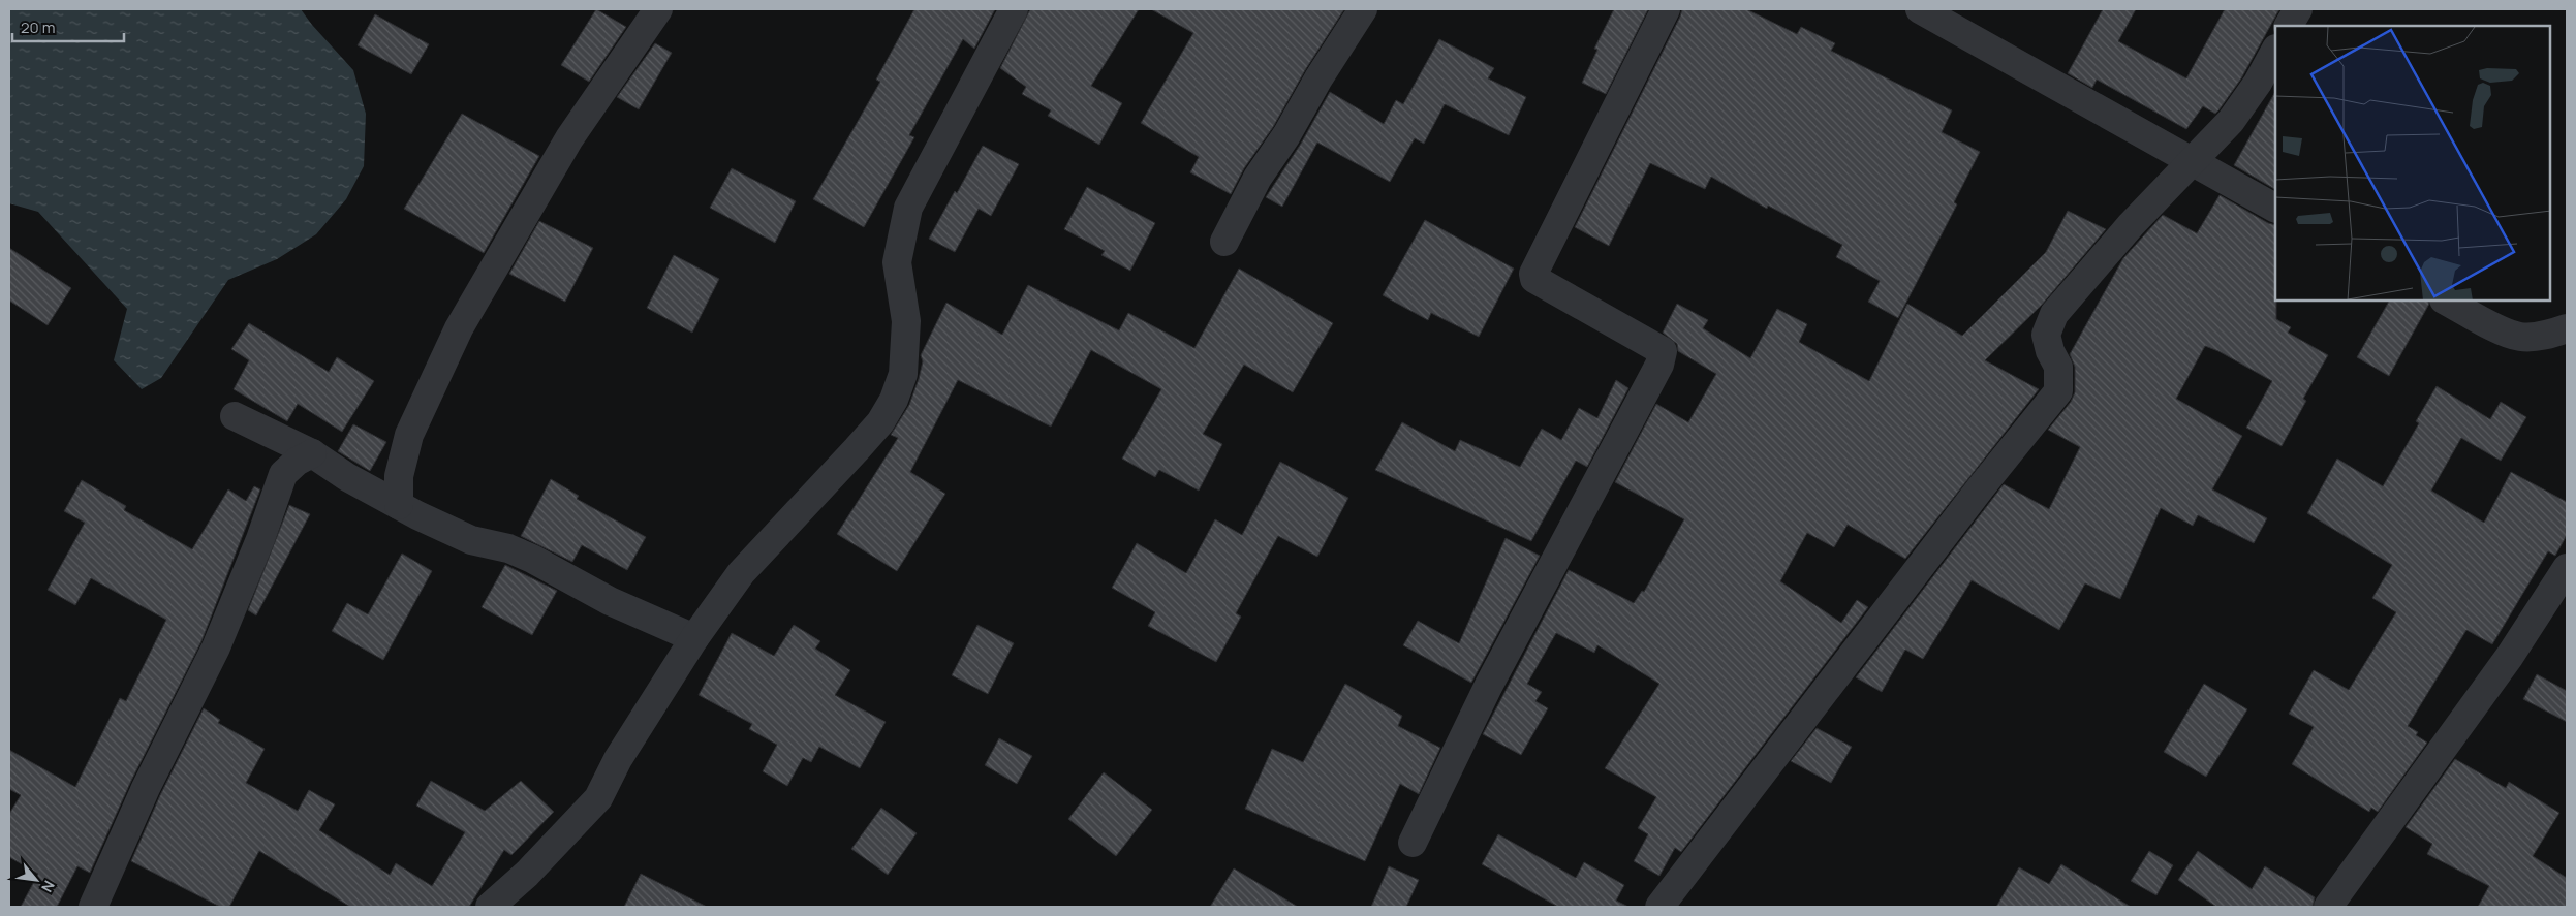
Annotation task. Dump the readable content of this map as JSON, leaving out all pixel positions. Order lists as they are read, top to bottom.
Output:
{
  "scale_bar": "20 m",
  "north": "bottom right"
}
